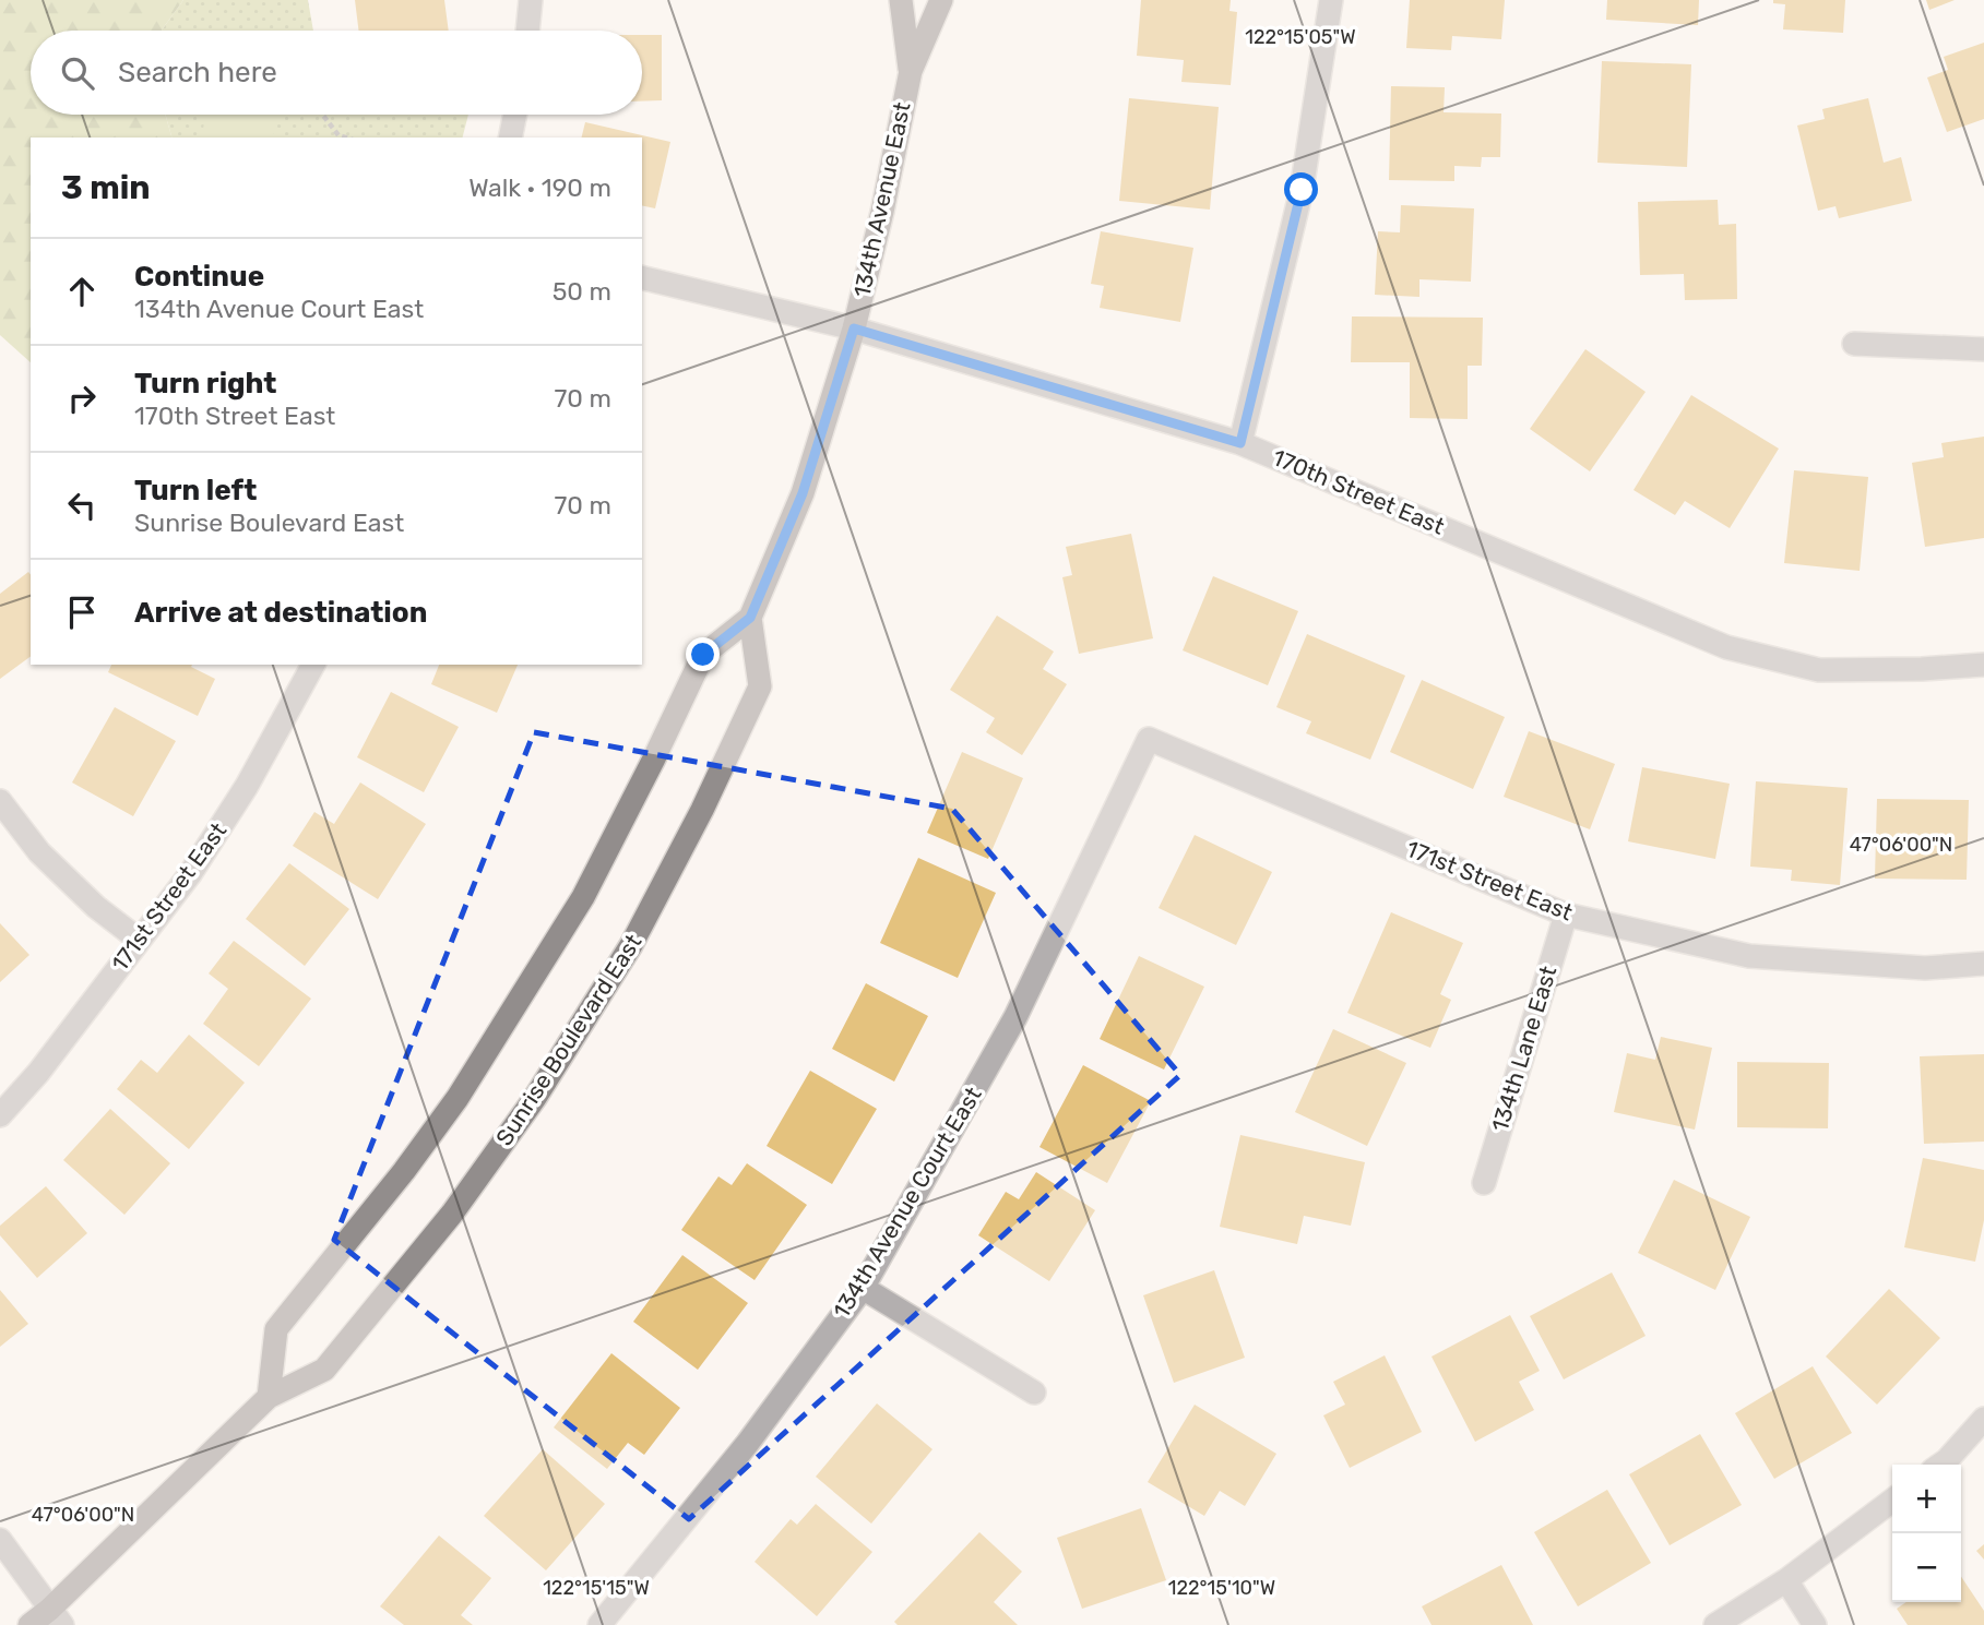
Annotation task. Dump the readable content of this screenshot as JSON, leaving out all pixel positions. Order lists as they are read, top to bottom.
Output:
{
  "streets": {
    "street": [
      "134th Avenue East",
      "170th Street East",
      "171st Street East",
      "Sunrise Boulevard East",
      "134th Lane East",
      "134th Avenue Court East"
    ]
  },
  "crossings": [
    ["134th Avenue East", "170th Street East"],
    ["171st Street East", "134th Lane East"],
    ["171st Street East", "134th Avenue Court East"]
  ],
  "page": {
    "search": "Search here",
    "heading": ["3 min", "Walk · 190 m"],
    "list": [
      ["Continue", "134th Avenue Court East", "50 m"],
      ["Turn right", "170th Street East", "70 m"],
      ["Turn left", "Sunrise Boulevard East", "70 m"],
      "Arrive at destination"
    ],
    "map_buttons": ["+", "−"]
  },
  "coordinates": [
    "122°15'05\"W",
    "47°06'00\"N",
    "122°15'15\"W",
    "122°15'10\"W"
  ]
}
